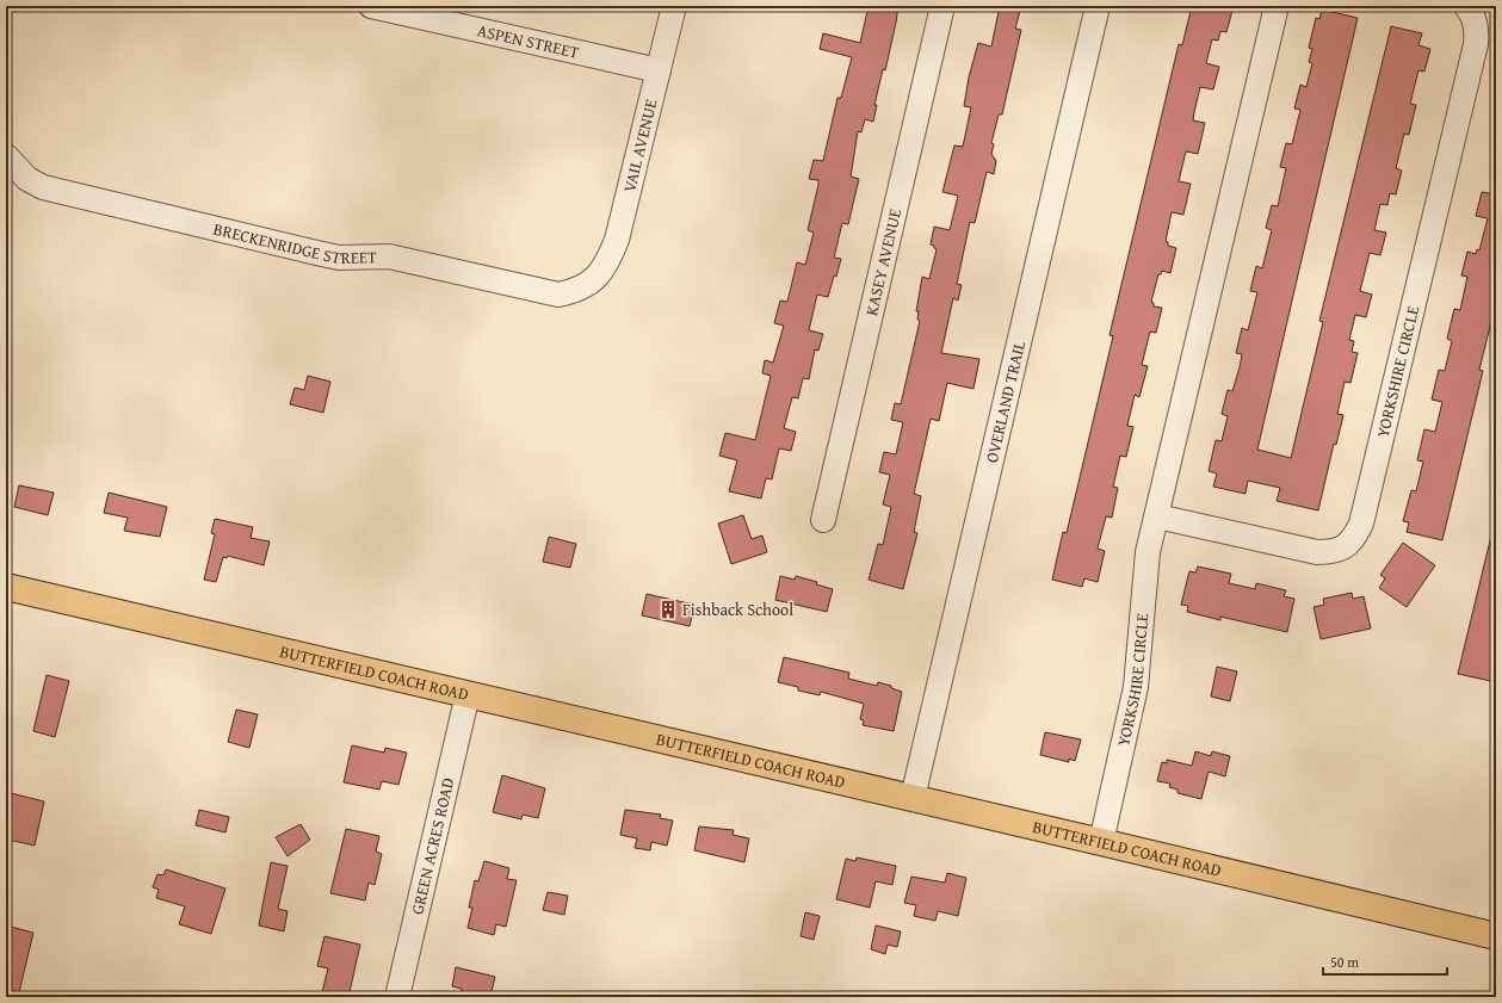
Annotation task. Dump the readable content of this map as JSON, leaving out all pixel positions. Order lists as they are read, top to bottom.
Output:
{
  "streets": {
    "main road": ["BUTTERFIELD COACH ROAD"],
    "street": [
      "ASPEN STREET",
      "VAIL AVENUE",
      "BRECKENRIDGE STREET",
      "KASEY AVENUE",
      "YORKSHIRE CIRCLE",
      "OVERLAND TRAIL",
      "GREEN ACRES ROAD"
    ]
  },
  "crossings": [
    ["ASPEN STREET", "VAIL AVENUE"],
    ["VAIL AVENUE", "BRECKENRIDGE STREET"],
    ["YORKSHIRE CIRCLE", "BUTTERFIELD COACH ROAD"],
    ["OVERLAND TRAIL", "BUTTERFIELD COACH ROAD"],
    ["BUTTERFIELD COACH ROAD", "GREEN ACRES ROAD"]
  ],
  "places": {
    "building": ["Fishback School"]
  },
  "scale_bar": "50 m"
}
